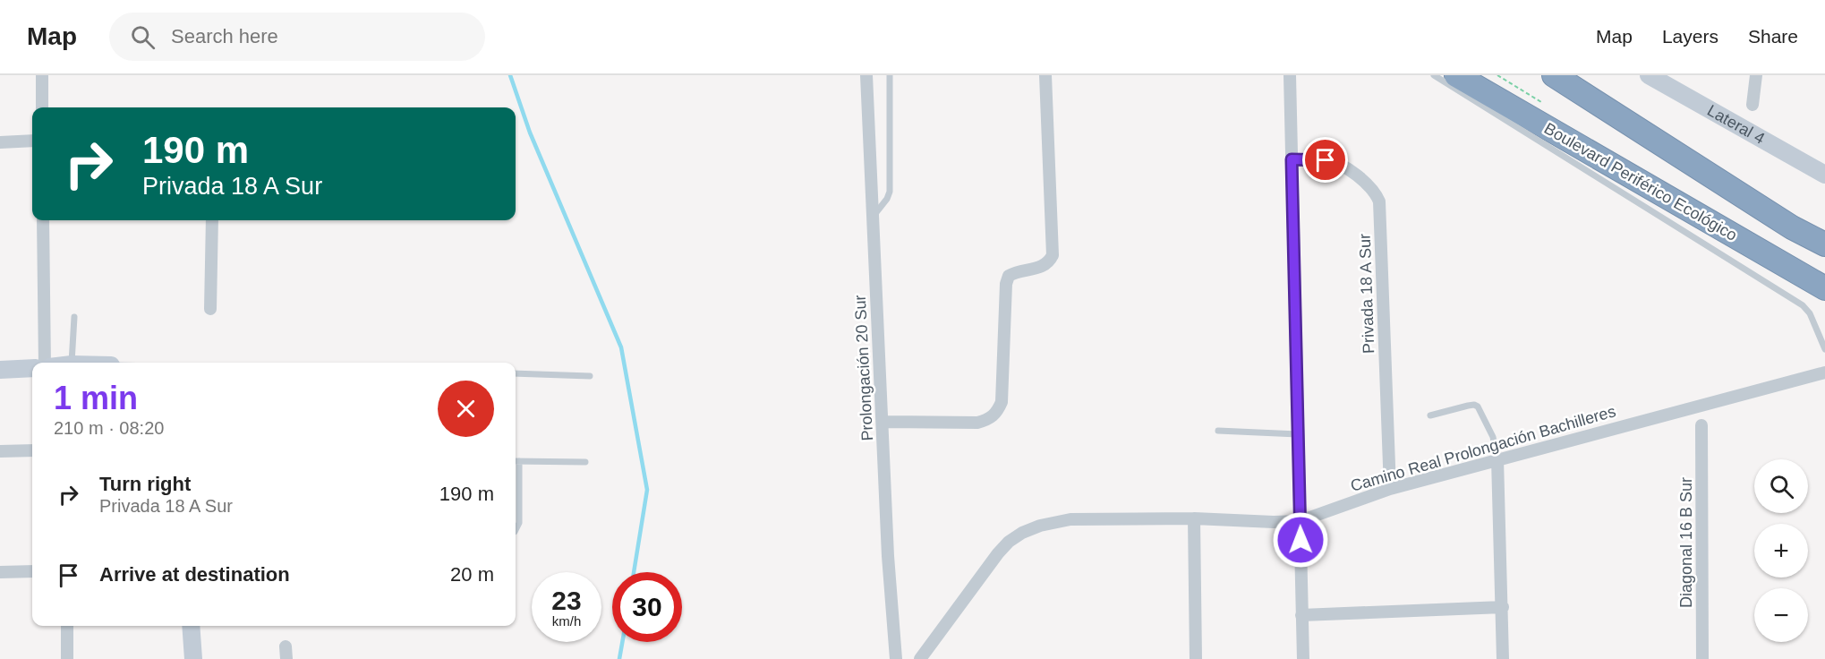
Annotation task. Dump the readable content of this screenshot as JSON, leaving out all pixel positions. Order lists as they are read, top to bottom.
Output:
{
  "streets": {
    "highway": ["Boulevard Periférico Ecológico"],
    "street": [
      "Lateral 4",
      "Privada 18 A Sur",
      "Prolongación 20 Sur",
      "Camino Real Prolongación Bachilleres",
      "Diagonal 16 B Sur"
    ]
  },
  "crossings": [
    ["Privada 18 A Sur", "Camino Real Prolongación Bachilleres"]
  ],
  "page": {
    "header": "Map",
    "search": "Search here",
    "nav": ["Map", "Layers", "Share"],
    "turn": ["190 m", "Privada 18 A Sur"],
    "heading": ["1 min", "210 m · 08:20"],
    "list": [
      {
        "name": "Turn right",
        "note": "Privada 18 A Sur",
        "value": "190 m"
      },
      {
        "name": "Arrive at destination",
        "value": "20 m"
      }
    ],
    "map_buttons": ["+", "−"],
    "speed": "23 km/h",
    "limit": "30"
  }
}
